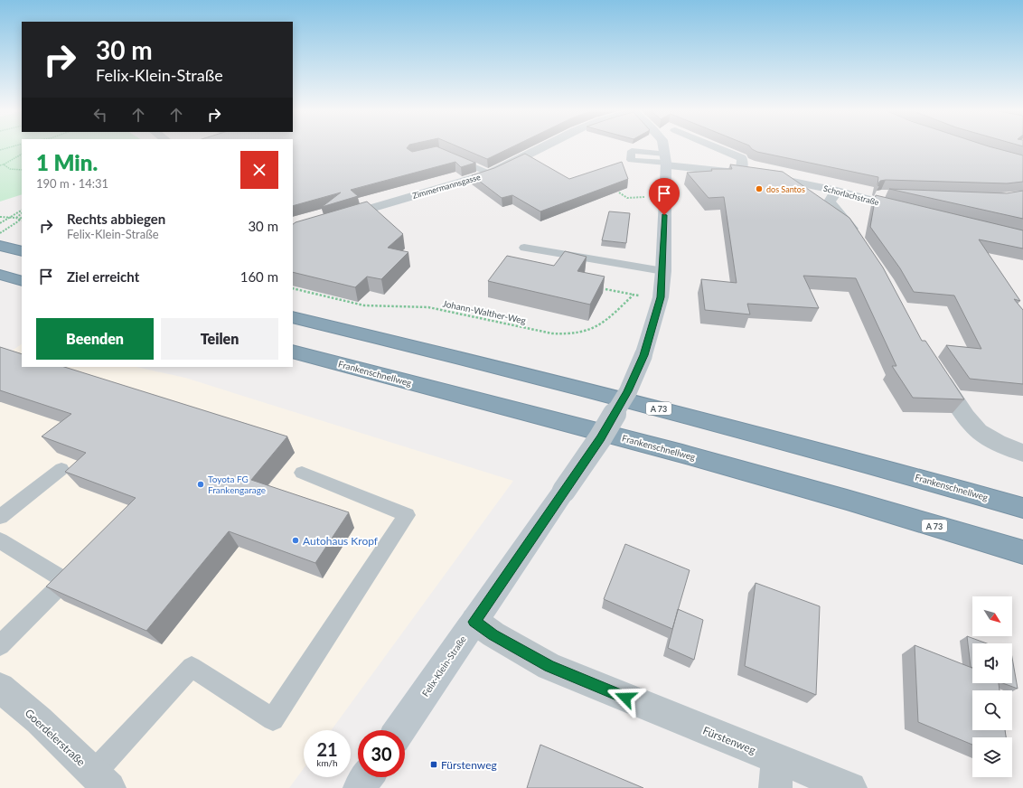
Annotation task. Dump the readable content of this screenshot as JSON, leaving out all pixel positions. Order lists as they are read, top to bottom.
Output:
{
  "streets": {
    "highway": ["Frankenschnellweg", "A 73"],
    "street": [
      "Zimmermannsgasse",
      "Schorlachstraße",
      "Felix-Klein-Straße",
      "Goerdelerstraße",
      "Fürstenweg"
    ],
    "path": ["Johann-Walther-Weg"]
  },
  "crossings": [
    ["Schorlachstraße", "Felix-Klein-Straße"],
    ["Felix-Klein-Straße", "Fürstenweg"]
  ],
  "places": {
    "other": ["dos Santos", "Toyota FG Frankengarage", "Autohaus Kropf"],
    "transit": ["Fürstenweg"]
  },
  "north": "bottom right",
  "page": {
    "turn": ["30 m", "Felix-Klein-Straße"],
    "heading": ["1 Min.", "190 m · 14:31"],
    "list": [
      {
        "name": "Rechts abbiegen",
        "note": "Felix-Klein-Straße",
        "value": "30 m"
      },
      {
        "name": "Ziel erreicht",
        "value": "160 m"
      }
    ],
    "buttons": ["Beenden", "Teilen"],
    "speed": "21 km/h",
    "limit": "30"
  }
}
